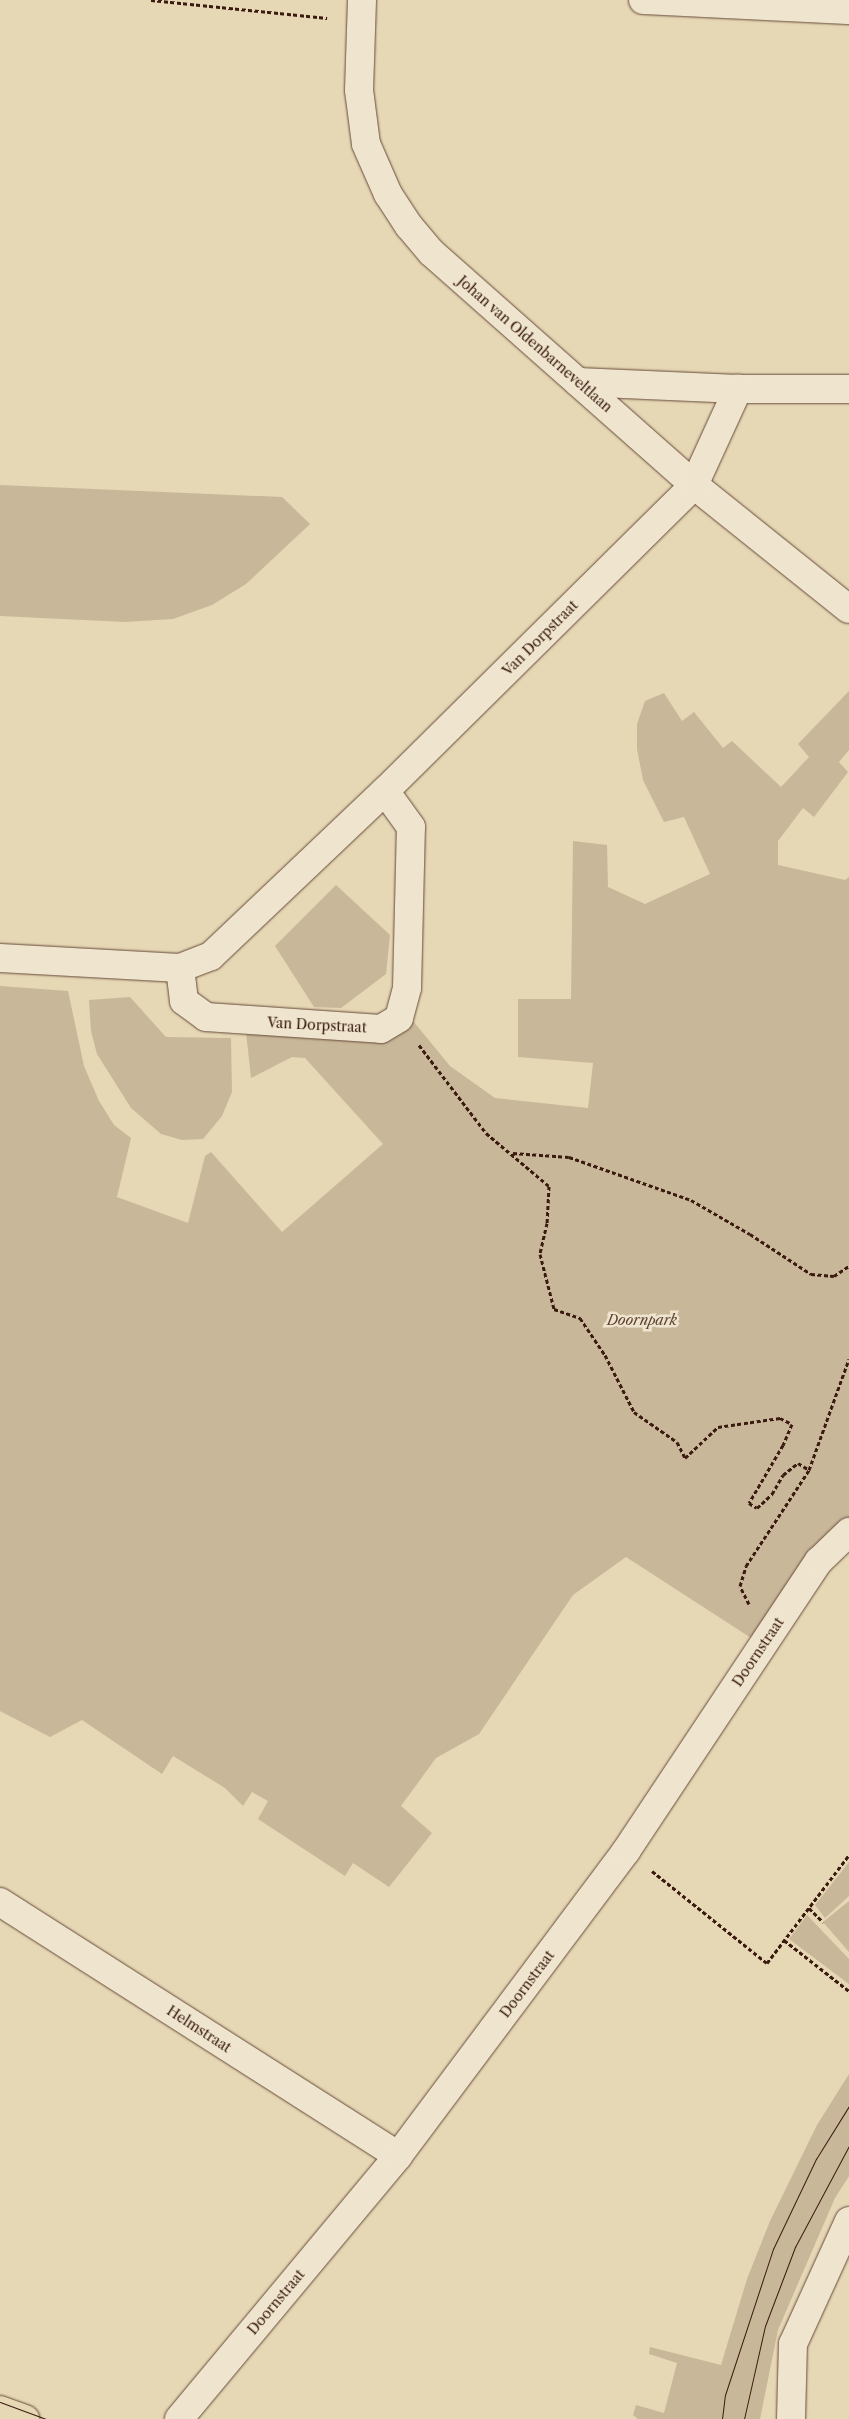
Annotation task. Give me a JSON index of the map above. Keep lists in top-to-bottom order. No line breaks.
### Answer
{"streets":{"street":["Johan van Oldenbarneveltlaan","Van Dorpstraat","Doornstraat","Helmstraat"]},"crossings":[["Johan van Oldenbarneveltlaan","Van Dorpstraat"],["Doornstraat","Helmstraat"]],"parks":["Doornpark"]}
